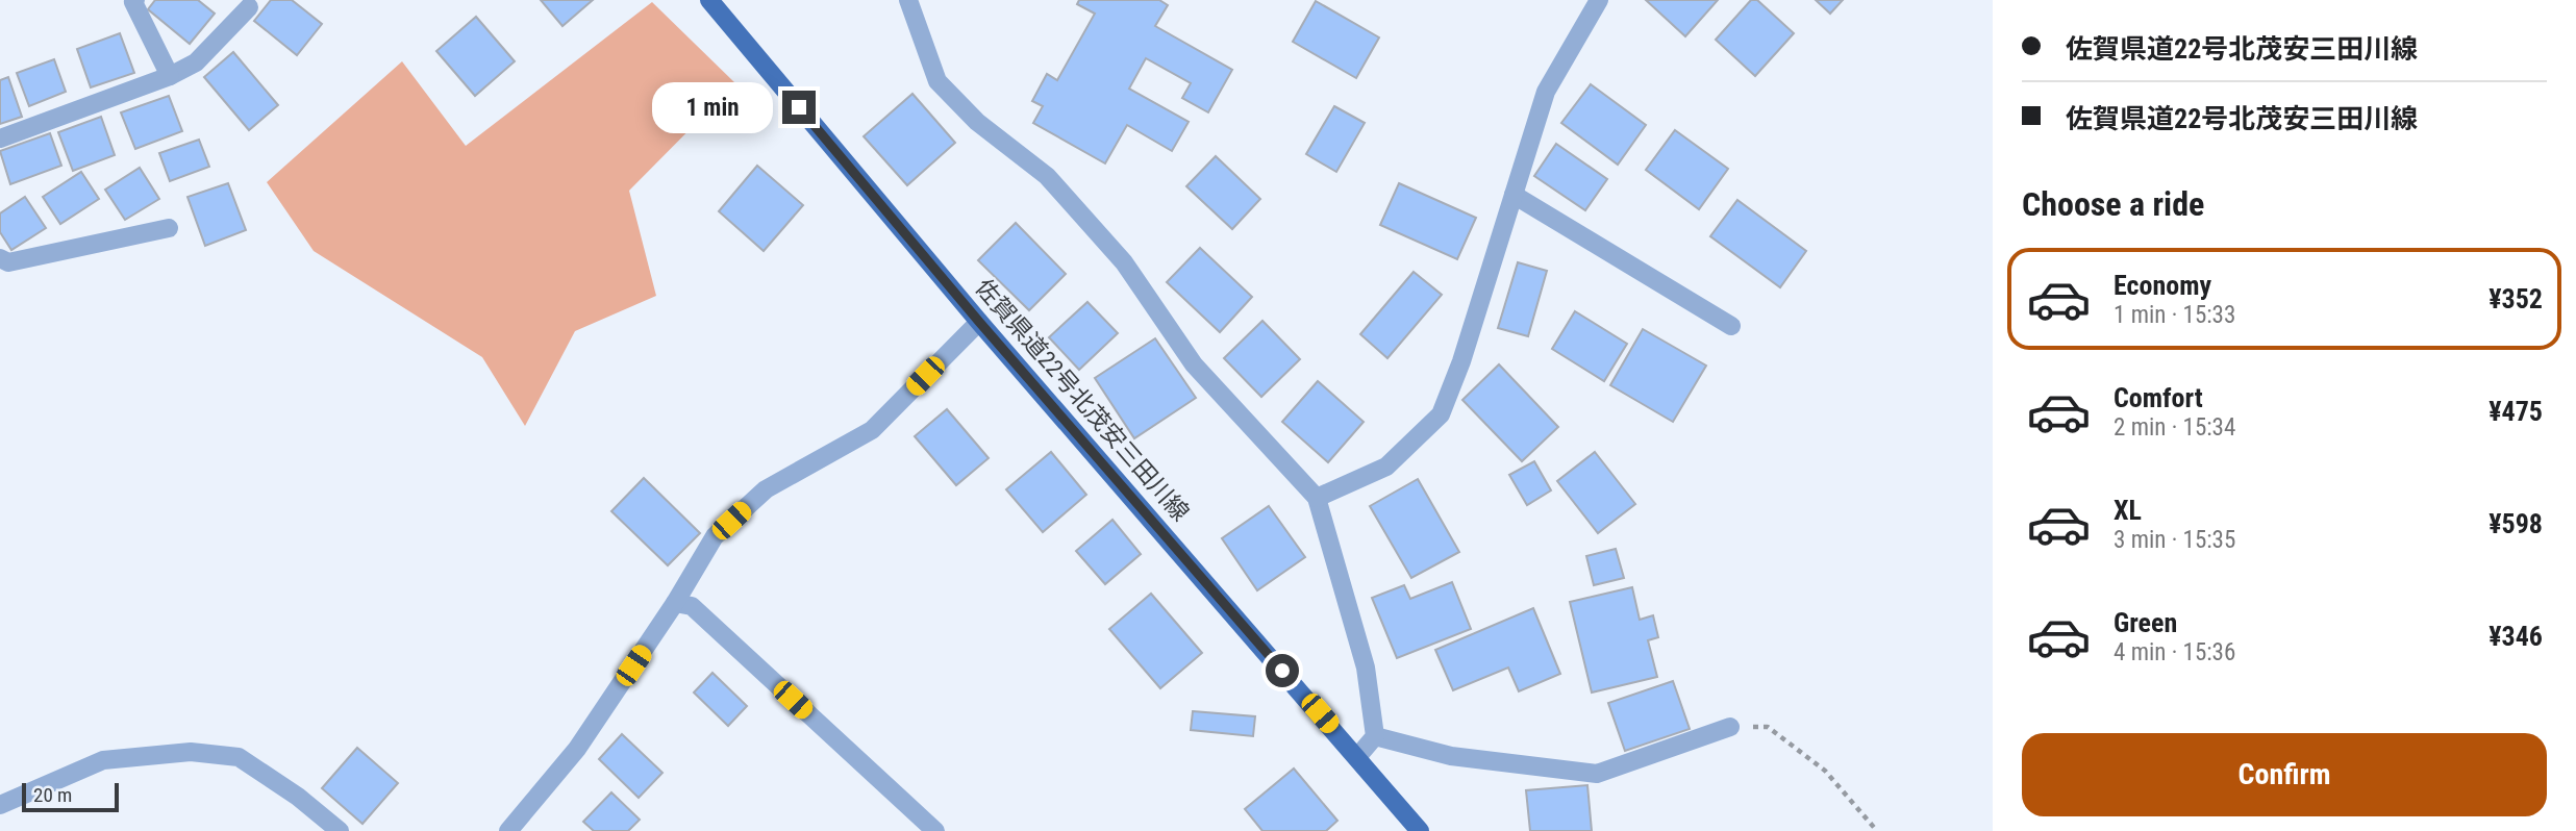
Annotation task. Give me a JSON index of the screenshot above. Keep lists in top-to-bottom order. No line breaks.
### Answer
{"streets":{"main road":["佐賀県道22号北茂安三田川線"]},"scale_bar":"20 m","page":{"banner":["佐賀県道22号北茂安三田川線","佐賀県道22号北茂安三田川線"],"bubble":"1 min","heading":"Choose a ride","list":[{"name":"Economy","note":"1 min · 15:33","value":"¥352"},{"name":"Comfort","note":"2 min · 15:34","value":"¥475"},{"name":"XL","note":"3 min · 15:35","value":"¥598"},{"name":"Green","note":"4 min · 15:36","value":"¥346"}],"buttons":"Confirm","scale":"20 m"}}
